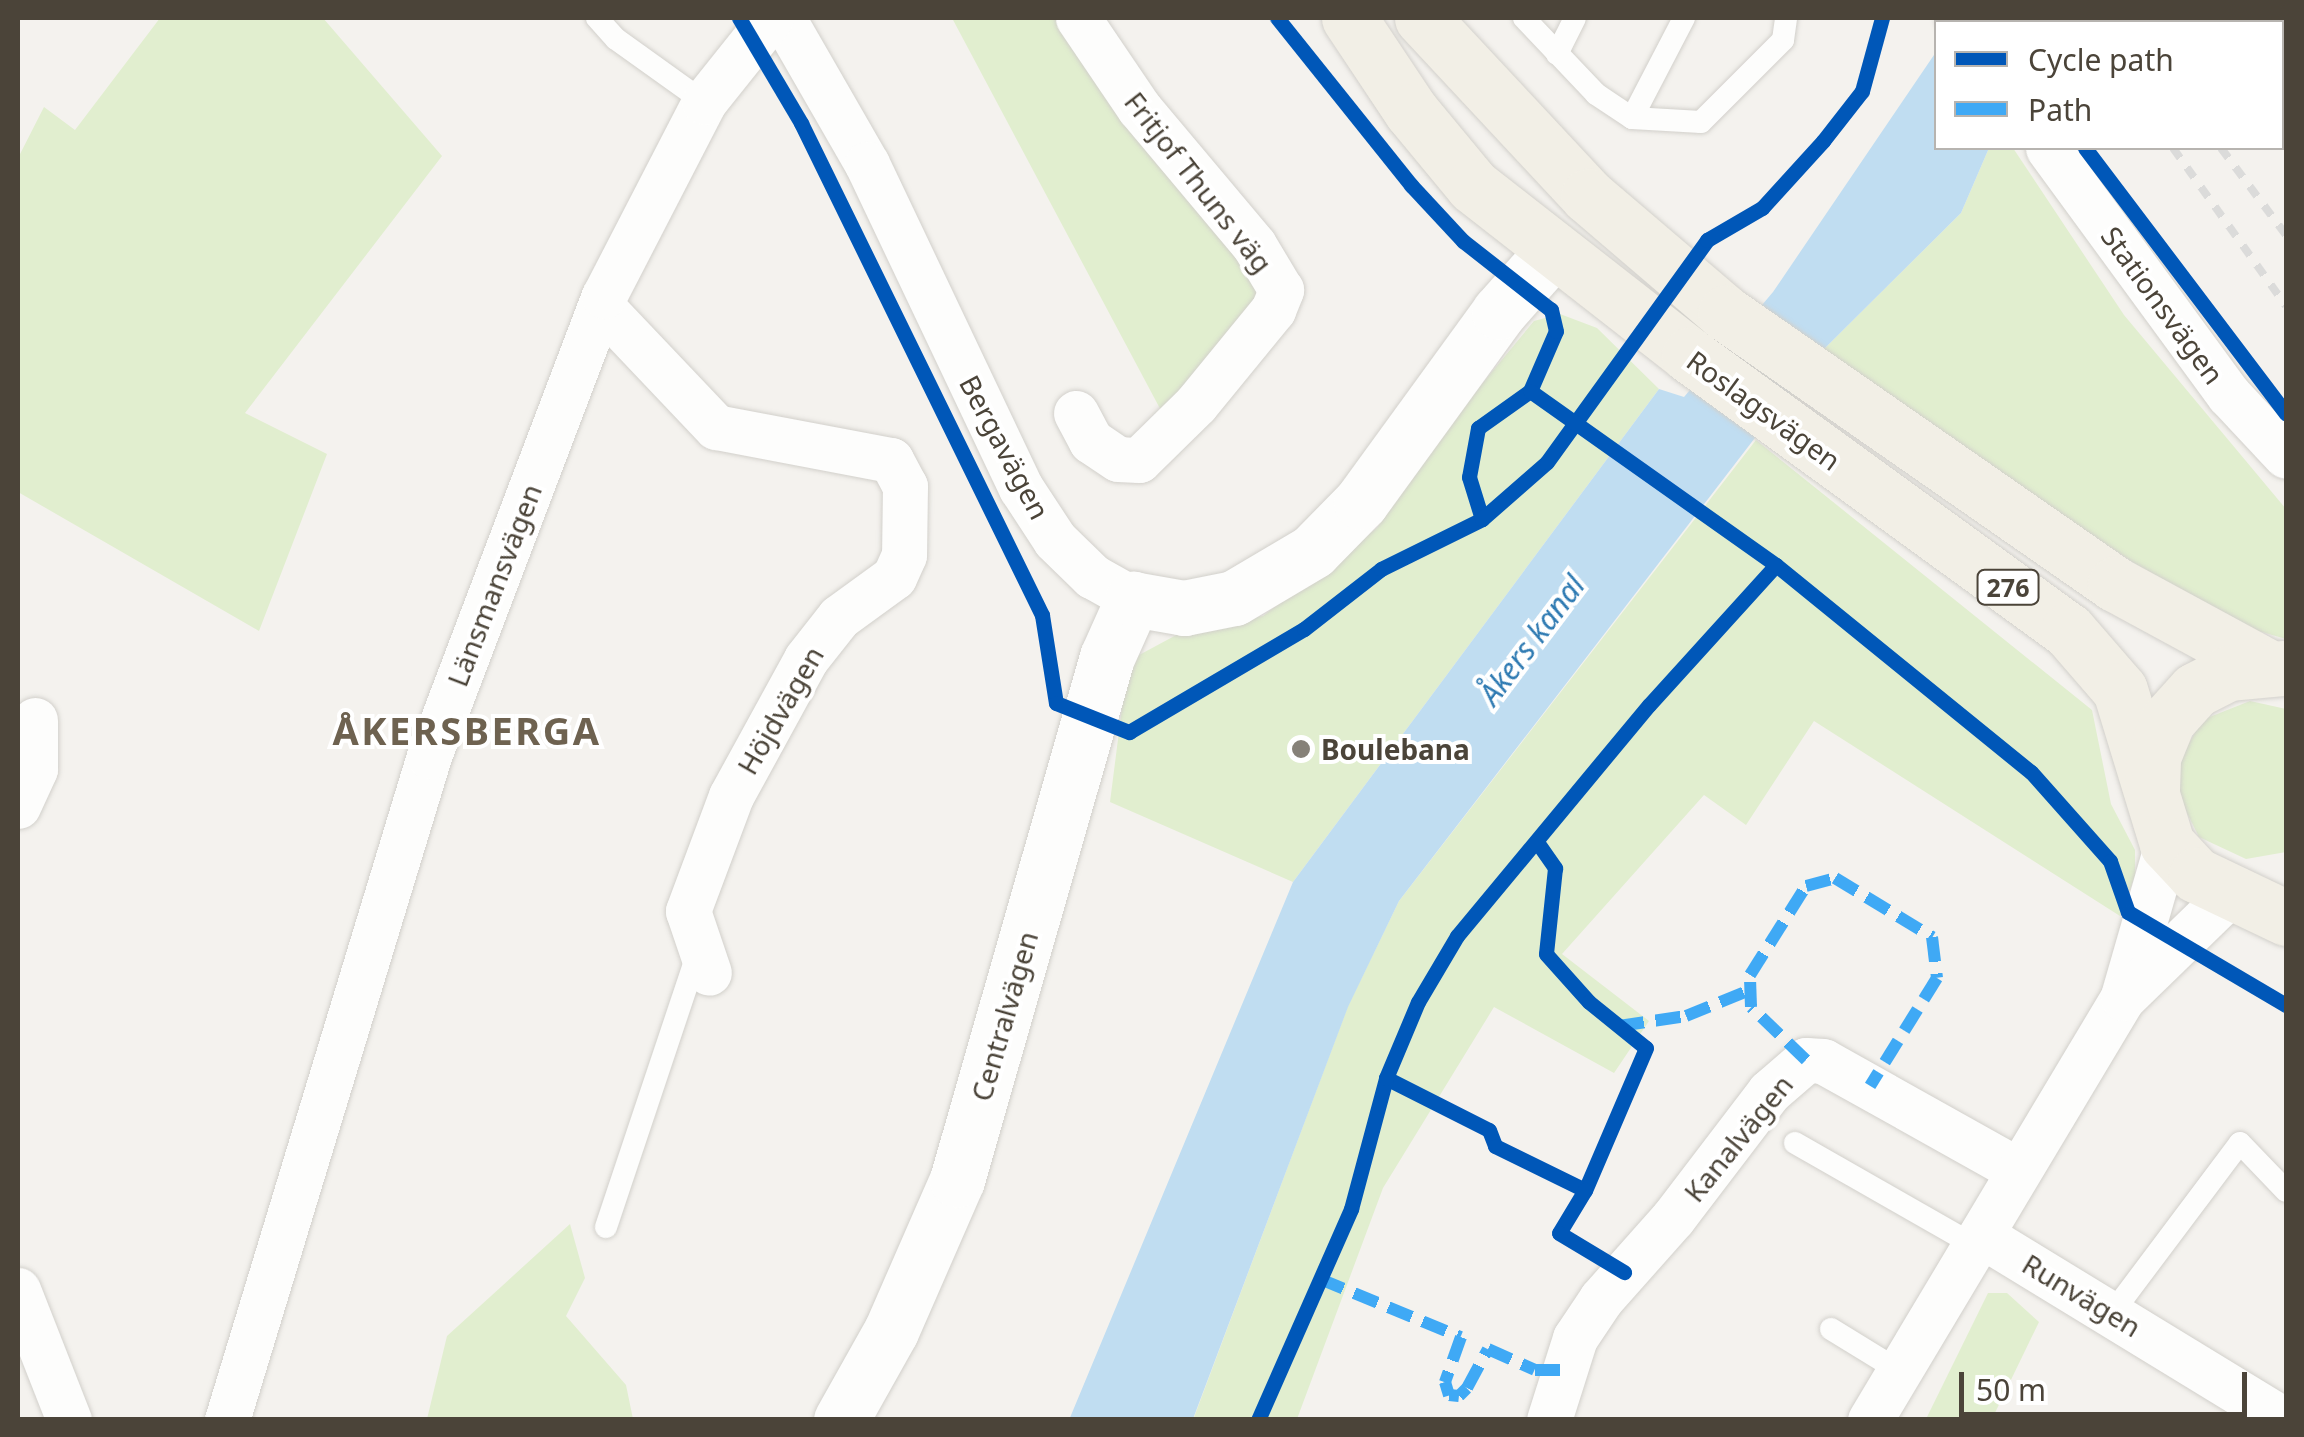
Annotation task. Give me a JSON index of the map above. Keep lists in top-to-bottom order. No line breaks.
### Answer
{"streets":{"main road":["Roslagsvägen","276"],"street":["Fritjof Thuns väg","Stationsvägen","Bergavägen","Länsmansvägen","Höjdvägen","Centralvägen","Kanalvägen","Runvägen"]},"crossings":[["Roslagsvägen","Bergavägen"],["Bergavägen","Centralvägen"],["Länsmansvägen","Höjdvägen"]],"districts":["ÅKERSBERGA"],"water":["Åkers kanal"],"places":["Boulebana"],"legend":["Cycle path","Path"],"scale_bar":"50 m"}
